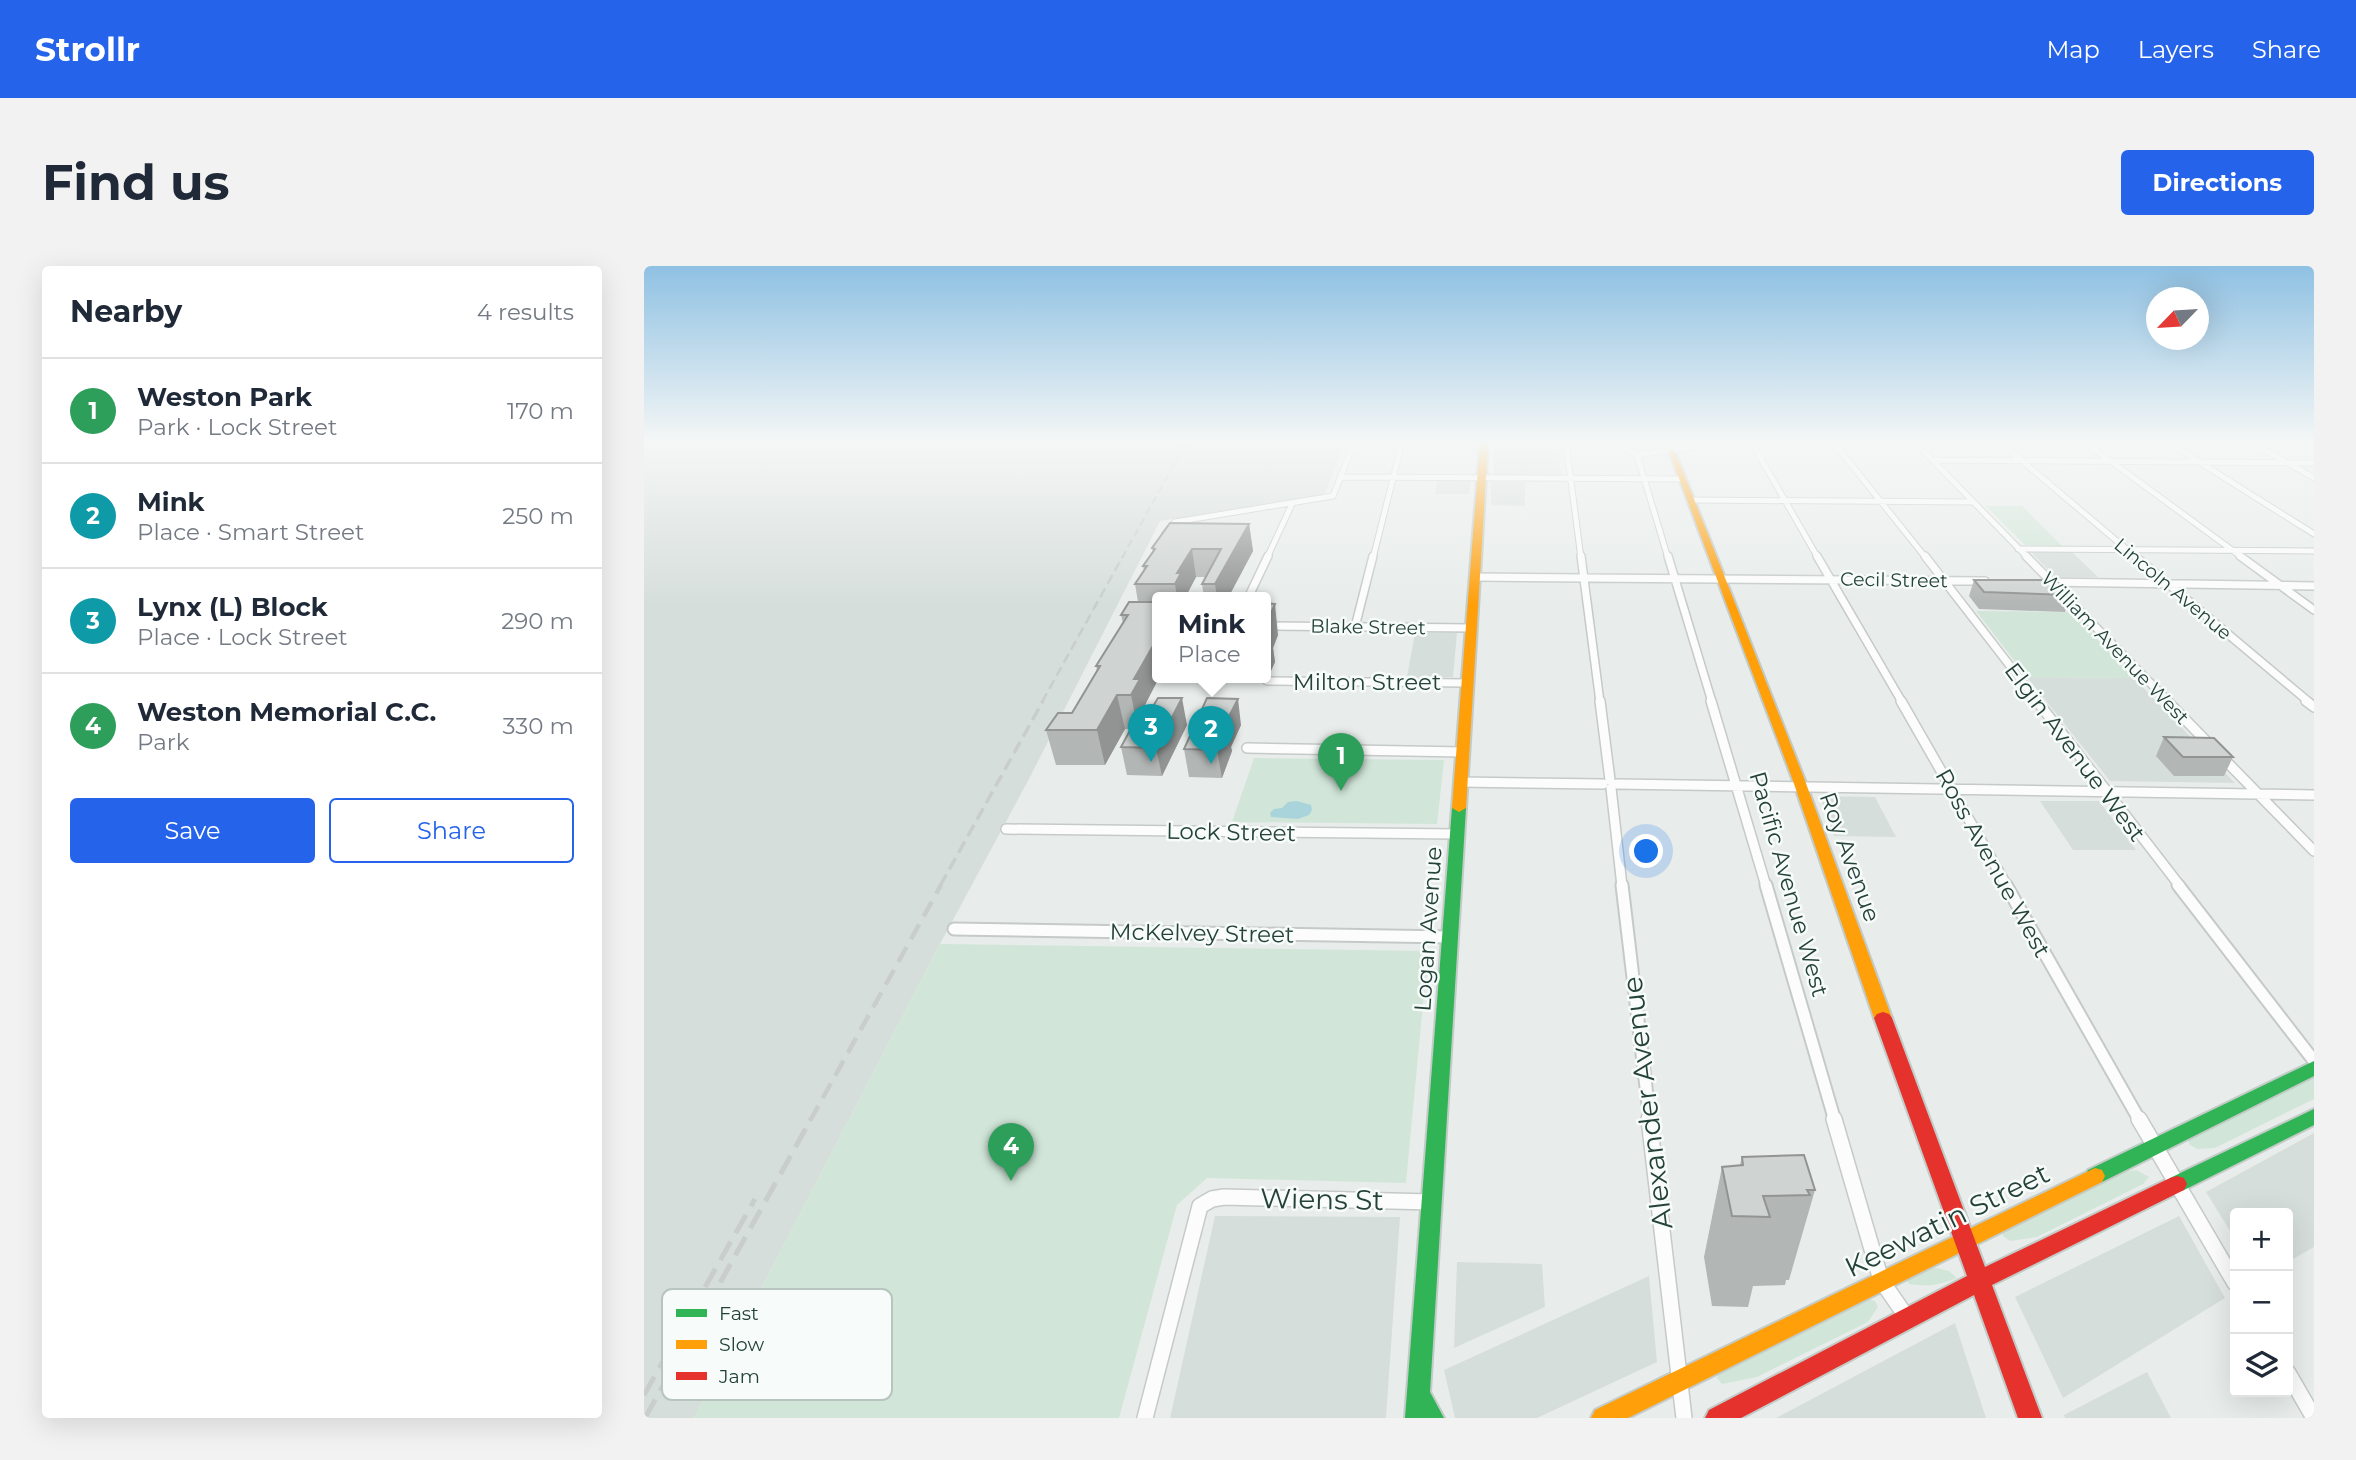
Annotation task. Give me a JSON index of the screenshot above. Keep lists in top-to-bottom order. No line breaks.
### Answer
{"streets":{"main road":["Roy Avenue","Logan Avenue","Keewatin Street"],"street":["Cecil Street","Lincoln Avenue","Blake Street","William Avenue West","Milton Street","Elgin Avenue West","Lock Street","Ross Avenue West","Pacific Avenue West","McKelvey Street","Alexander Avenue","Wiens St"]},"crossings":[["Cecil Street","Elgin Avenue West"],["Cecil Street","Roy Avenue"],["Cecil Street","Ross Avenue West"],["Cecil Street","Pacific Avenue West"],["Cecil Street","Logan Avenue"],["Cecil Street","Alexander Avenue"],["Blake Street","Logan Avenue"],["Milton Street","Logan Avenue"],["Lock Street","Logan Avenue"],["Roy Avenue","Keewatin Street"],["Ross Avenue West","Keewatin Street"],["Pacific Avenue West","Keewatin Street"],["Logan Avenue","McKelvey Street"],["Logan Avenue","Wiens St"],["Alexander Avenue","Keewatin Street"]],"legend":["Fast","Slow","Jam"],"north":"bottom left","page":{"header":"Strollr","nav":["Map","Layers","Share"],"buttons":["Directions",["Save","Share"]],"title":"Find us","heading":["Nearby","4 results"],"list":[{"mark":"1","name":"Weston Park","note":"Park · Lock Street","value":"170 m"},{"mark":"2","name":"Mink","note":"Place · Smart Street","value":"250 m"},{"mark":"3","name":"Lynx (L) Block","note":"Place · Lock Street","value":"290 m"},{"mark":"4","name":"Weston Memorial C.C.","note":"Park","value":"330 m"}],"popup":["Mink","Place"],"pins":["3","2","1","4"],"map_buttons":["+","−"]}}
